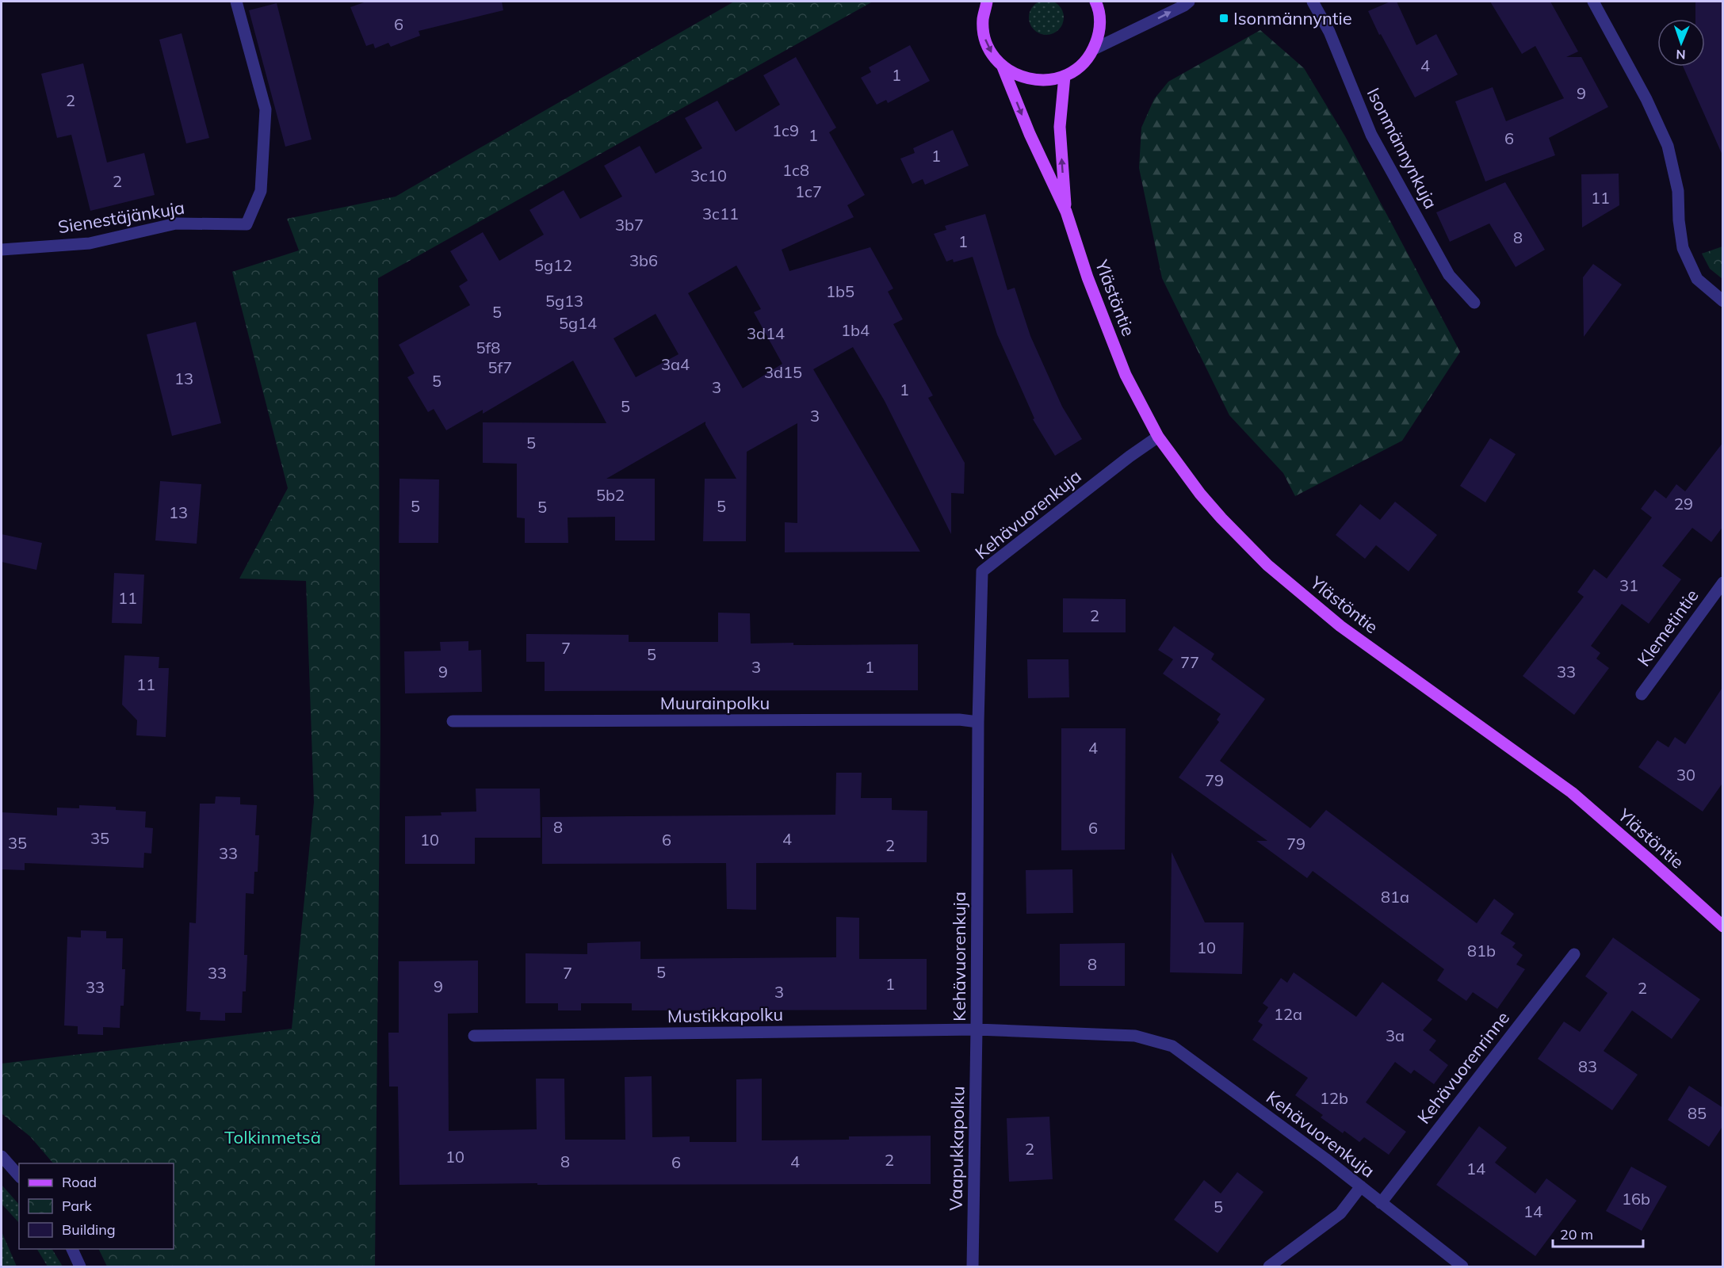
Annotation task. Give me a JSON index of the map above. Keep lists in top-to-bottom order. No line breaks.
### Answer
{"streets":{"main road":["Ylästöntie"],"street":["Isonmännynkuja","Sienestäjänkuja","Kehävuorenkuja","Klemetintie","Muurainpolku","Mustikkapolku","Kehävuorenrinne","Vaapukkapolku"]},"crossings":[["Ylästöntie","Kehävuorenkuja"],["Kehävuorenkuja","Muurainpolku"],["Kehävuorenkuja","Mustikkapolku"],["Kehävuorenkuja","Kehävuorenrinne"],["Kehävuorenkuja","Vaapukkapolku"],["Mustikkapolku","Vaapukkapolku"]],"parks":["Tolkinmetsä"],"places":{"transit":["Isonmännyntie"]},"house_numbers":["6","4","1","9","2","1c9","1","6","1","1c8","3c10","2","1c7","11","3c11","3b7","8","1","3b6","5g12","1b5","5g13","5","5g14","1b4","3d14","5f8","3a4","5f7","3d15","13","5","3","1","5","3","5","5b2","29","5","5","5","13","31","11","2","7","5","77","3","1","9","33","11","4","30","79","8","6","35","4","10","6","35","79","2","33","81a","10","81b","8","5","33","7","1","9","33","2","3","12a","3a","83","12b","85","2","10","2","8","4","6","14","16b","5","14"],"legend":["Road","Park","Building"],"scale_bar":"20 m","north":"bottom"}
